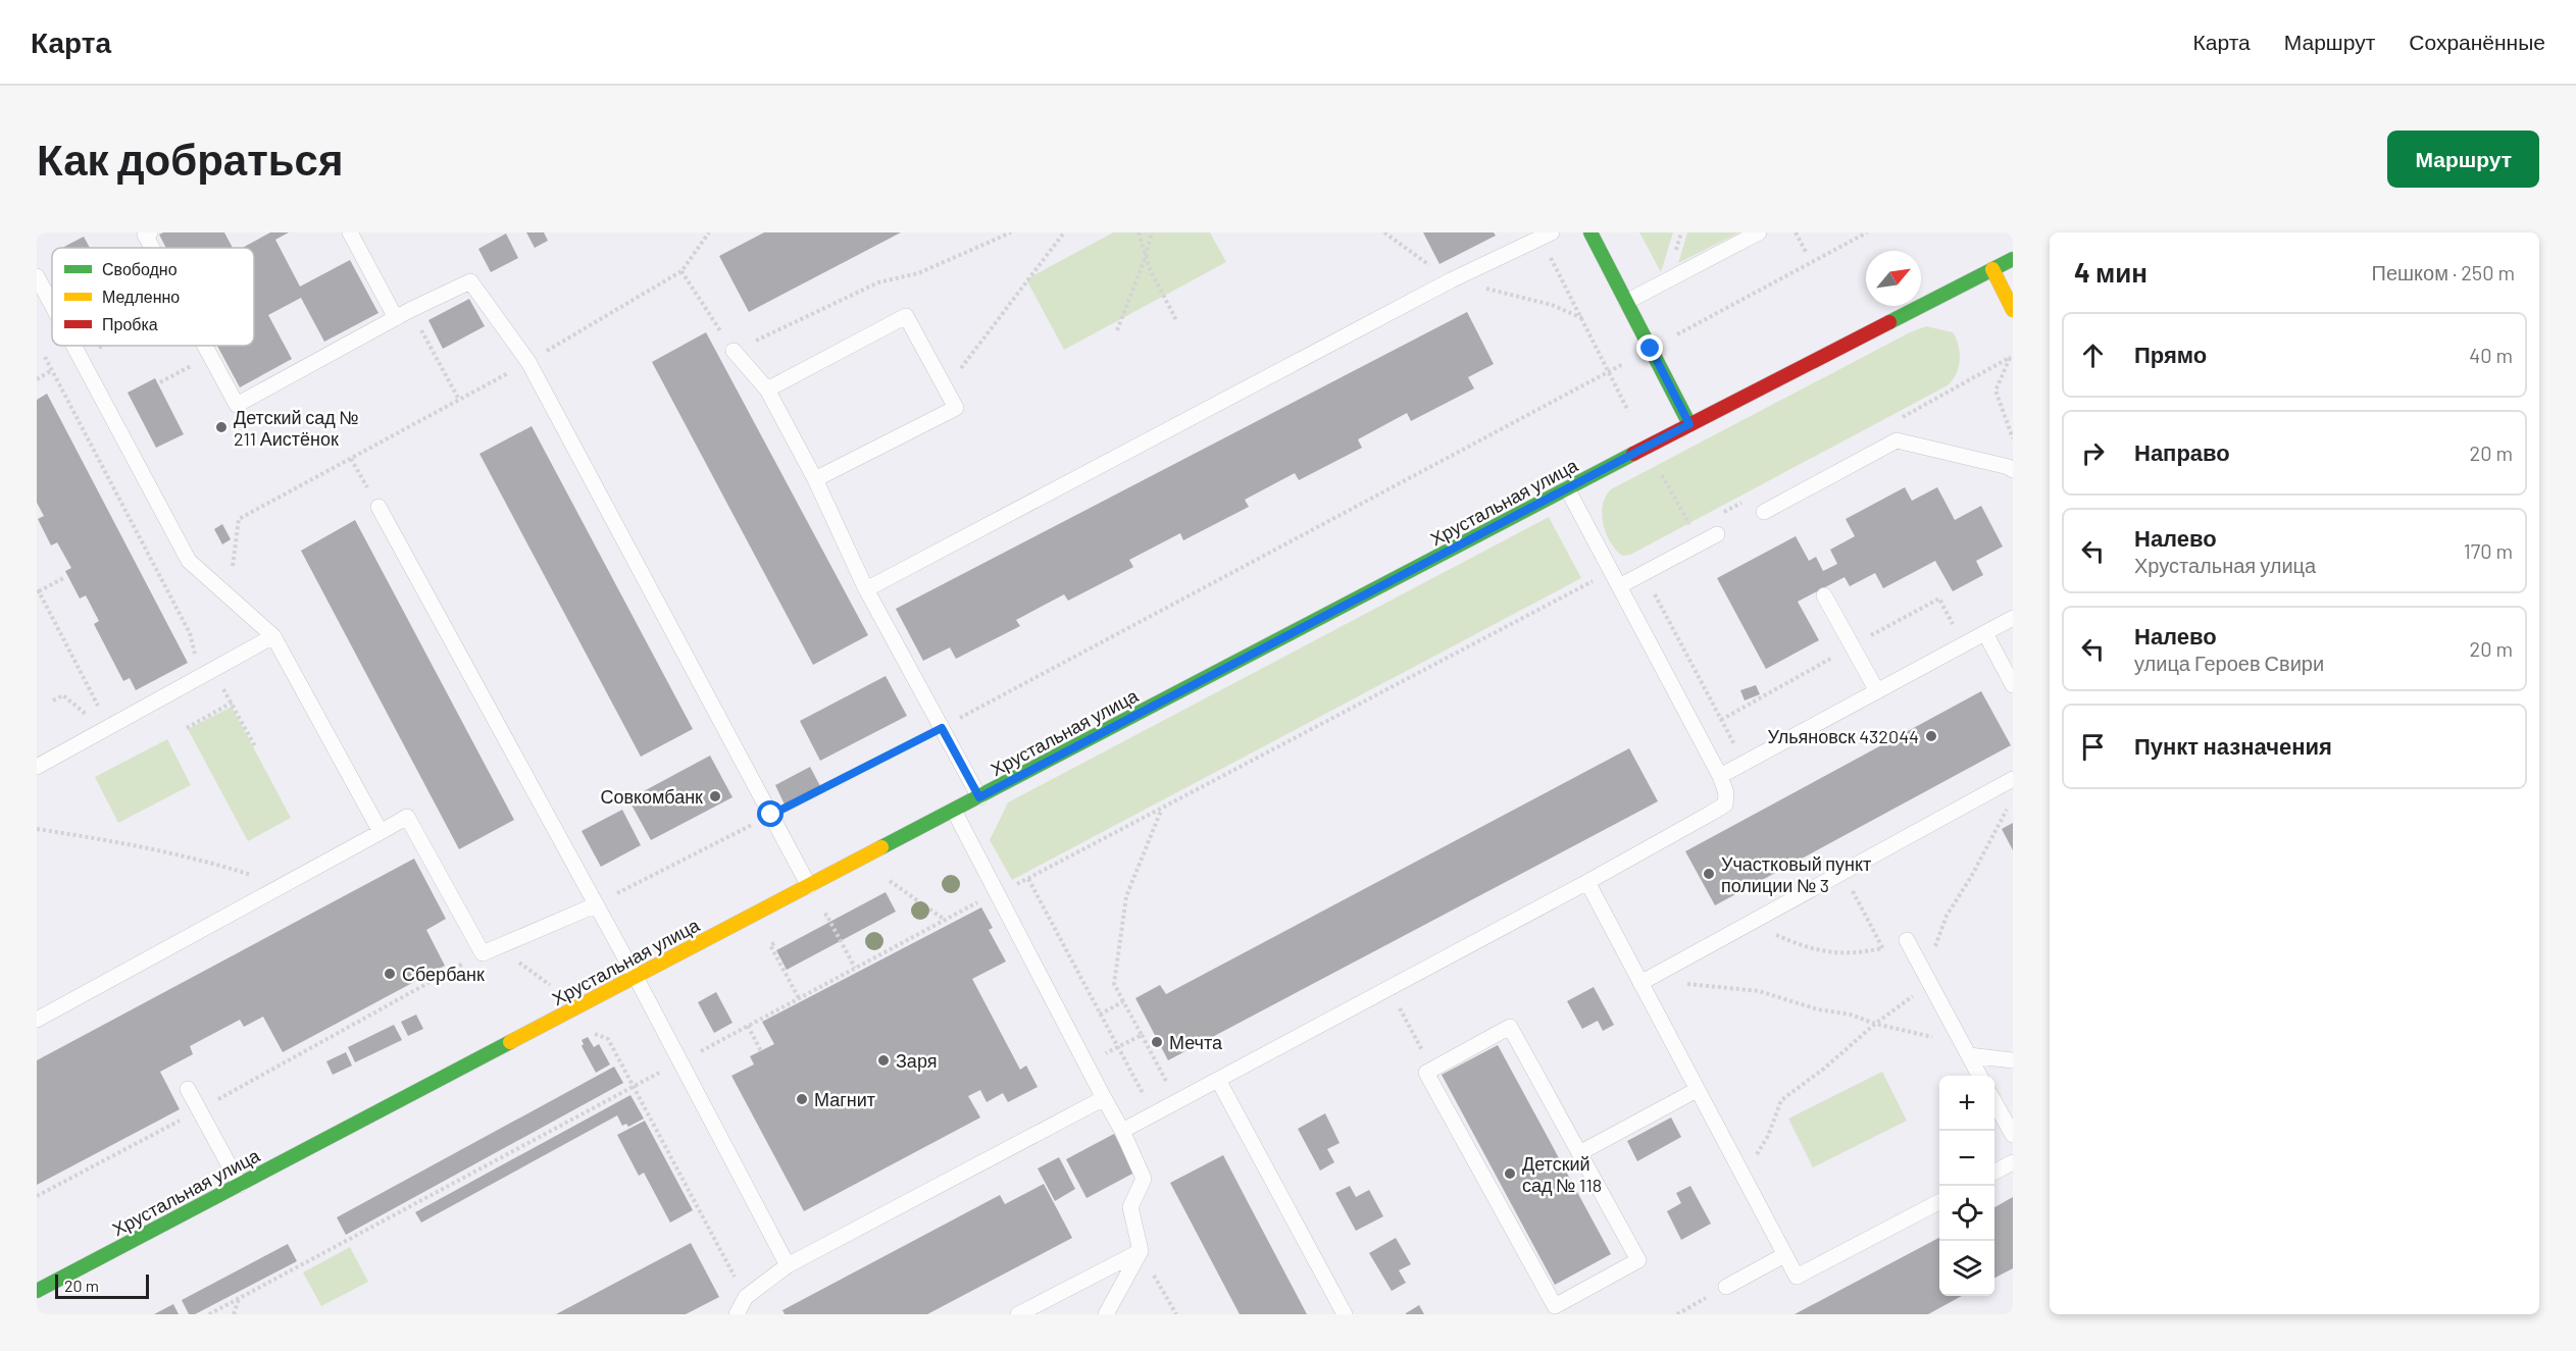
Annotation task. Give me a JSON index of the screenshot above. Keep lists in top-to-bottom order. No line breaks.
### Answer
{"streets":{"main road":["Хрустальная улица"]},"places":["Детский сад № 211 Аистёнок","Ульяновск 432044","Совкомбанк","Участковый пункт полиции № 3","Сбербанк","Мечта","Заря","Магнит","Детский сад № 118"],"legend":["Свободно","Медленно","Пробка"],"scale_bar":"20 m","north":"top right","page":{"header":"Карта","nav":["Карта","Маршрут","Сохранённые"],"buttons":"Маршрут","title":"Как добраться","heading":["4 мин","Пешком · 250 m"],"list":[["Прямо","40 m"],["Направо","20 m"],["Налево","Хрустальная улица","170 m"],["Налево","улица Героев Свири","20 m"],"Пункт назначения"],"map_buttons":["+","−"],"scale":"20 m"}}
